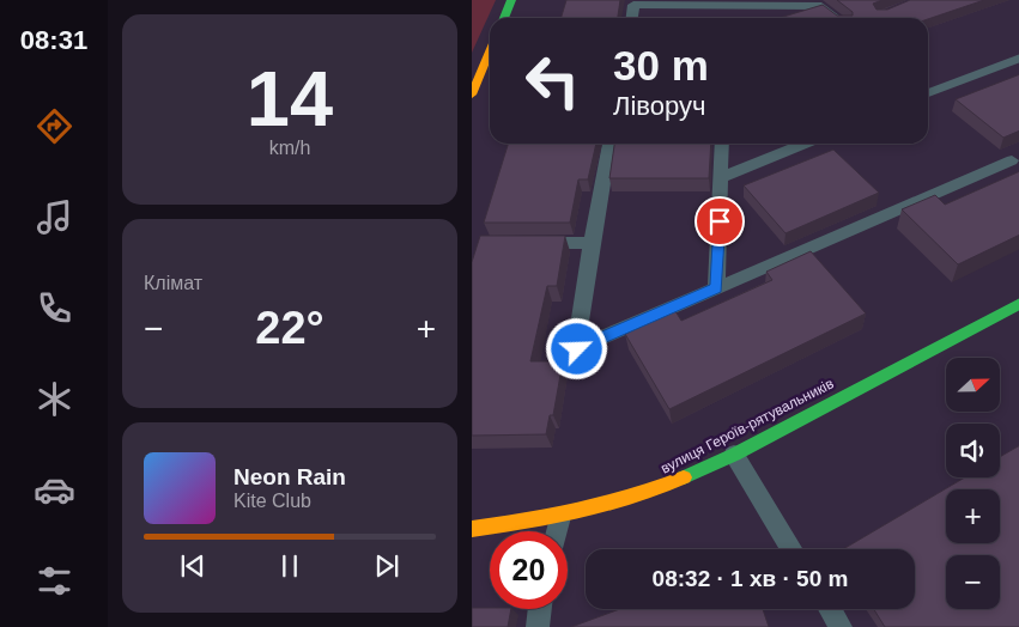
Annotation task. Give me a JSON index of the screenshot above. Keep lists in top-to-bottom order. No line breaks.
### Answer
{"streets":{"street":["вулиця Героїв-рятувальників"]},"north":"right","page":{"tabs":"08:31","tile":[["14","km/h"],"Клімат"],"turn":["30 m","Ліворуч"],"heat":["−","22°","+"],"map_buttons":["+","−"],"song":["Neon Rain","Kite Club"],"limit":"20","trip":"08:32 · 1 хв · 50 m"}}
